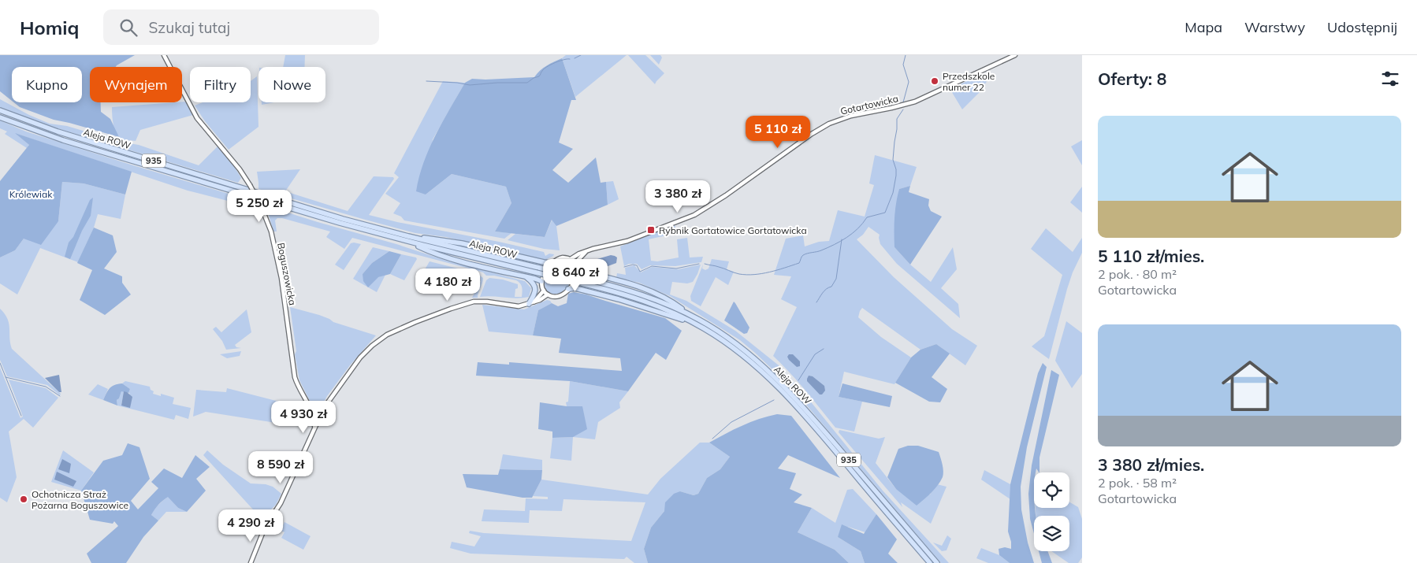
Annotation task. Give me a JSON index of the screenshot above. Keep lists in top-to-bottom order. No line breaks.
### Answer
{"streets":{"main road":["Aleja ROW","935"],"street":["Gotartowicka","Boguszowicka"]},"parks":["Królewiak"],"places":{"other":["Przedszkole numer 22","Ochotnicza Straż Pożarna Boguszowice"],"transit":["Rybnik Gortatowice Gortatowicka"]},"page":{"header":"Homiq","search":"Szukaj tutaj","nav":["Mapa","Warstwy","Udostępnij"],"heading":"Oferty: 8","chip":["Kupno","Wynajem","Filtry","Nowe"],"list":[{"name":"5 110 zł/mies.","note":"2 pok. · 80 m² · Gotartowicka"},{"name":"3 380 zł/mies.","note":"2 pok. · 58 m² · Gotartowicka"}],"price":["5 110 zł","3 380 zł","5 250 zł","8 640 zł","4 180 zł","4 930 zł","8 590 zł","4 290 zł"]}}
